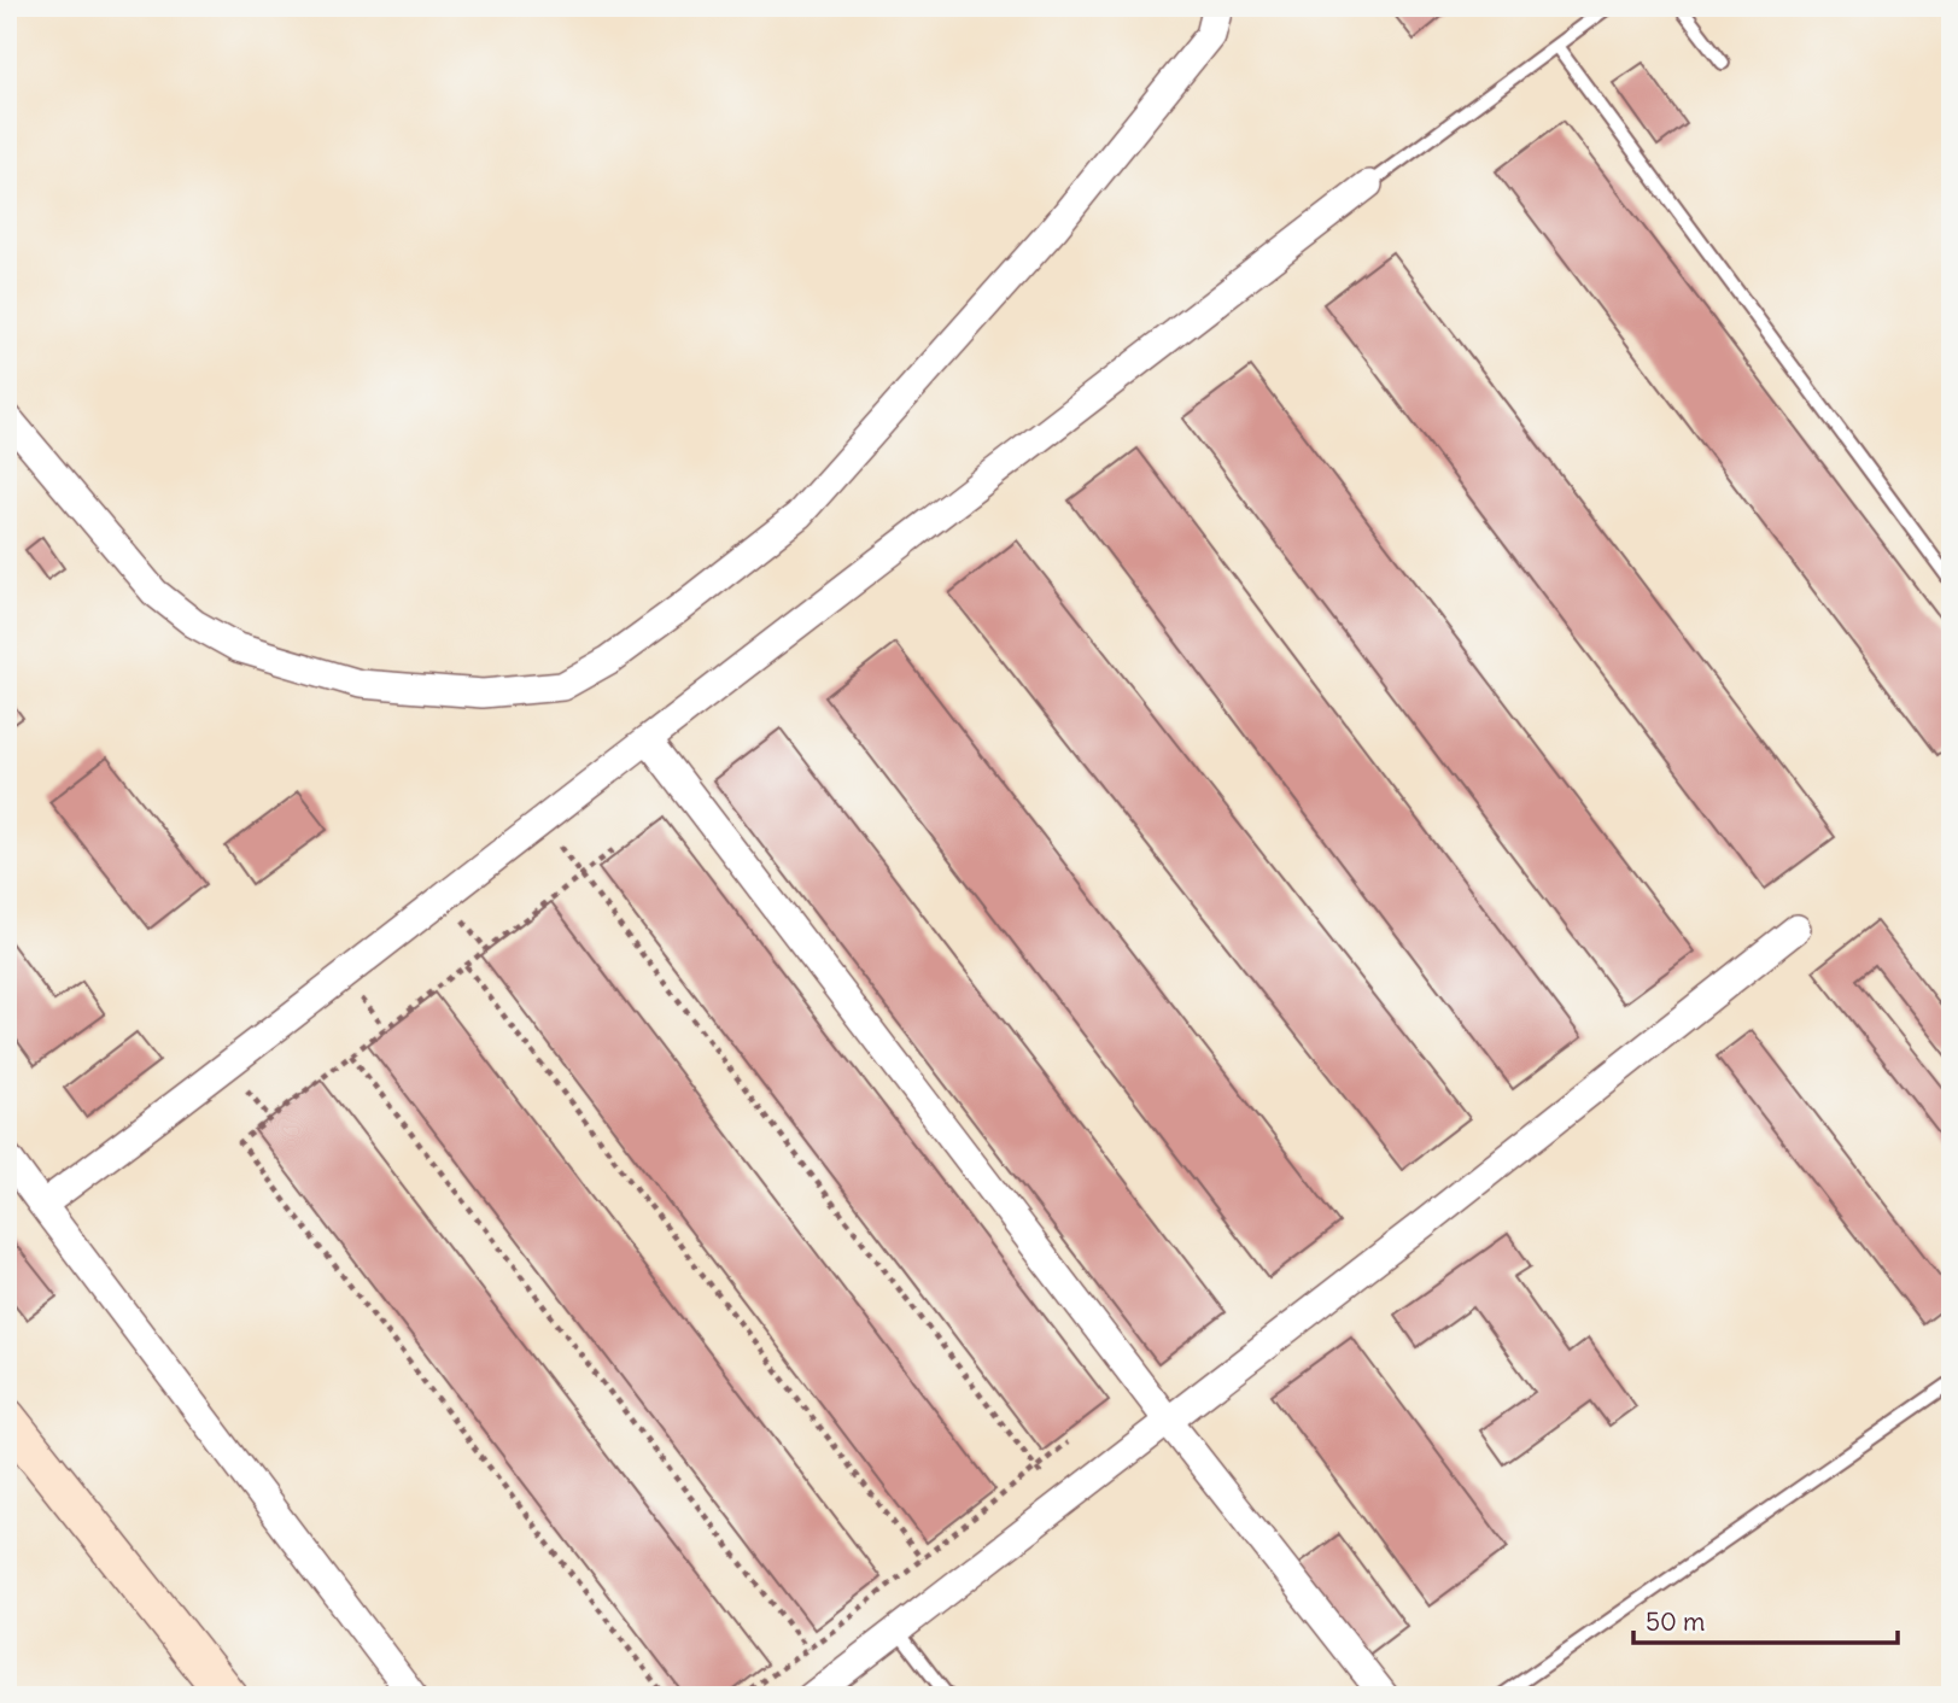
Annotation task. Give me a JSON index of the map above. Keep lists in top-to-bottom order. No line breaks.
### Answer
{"scale_bar":"50 m"}
